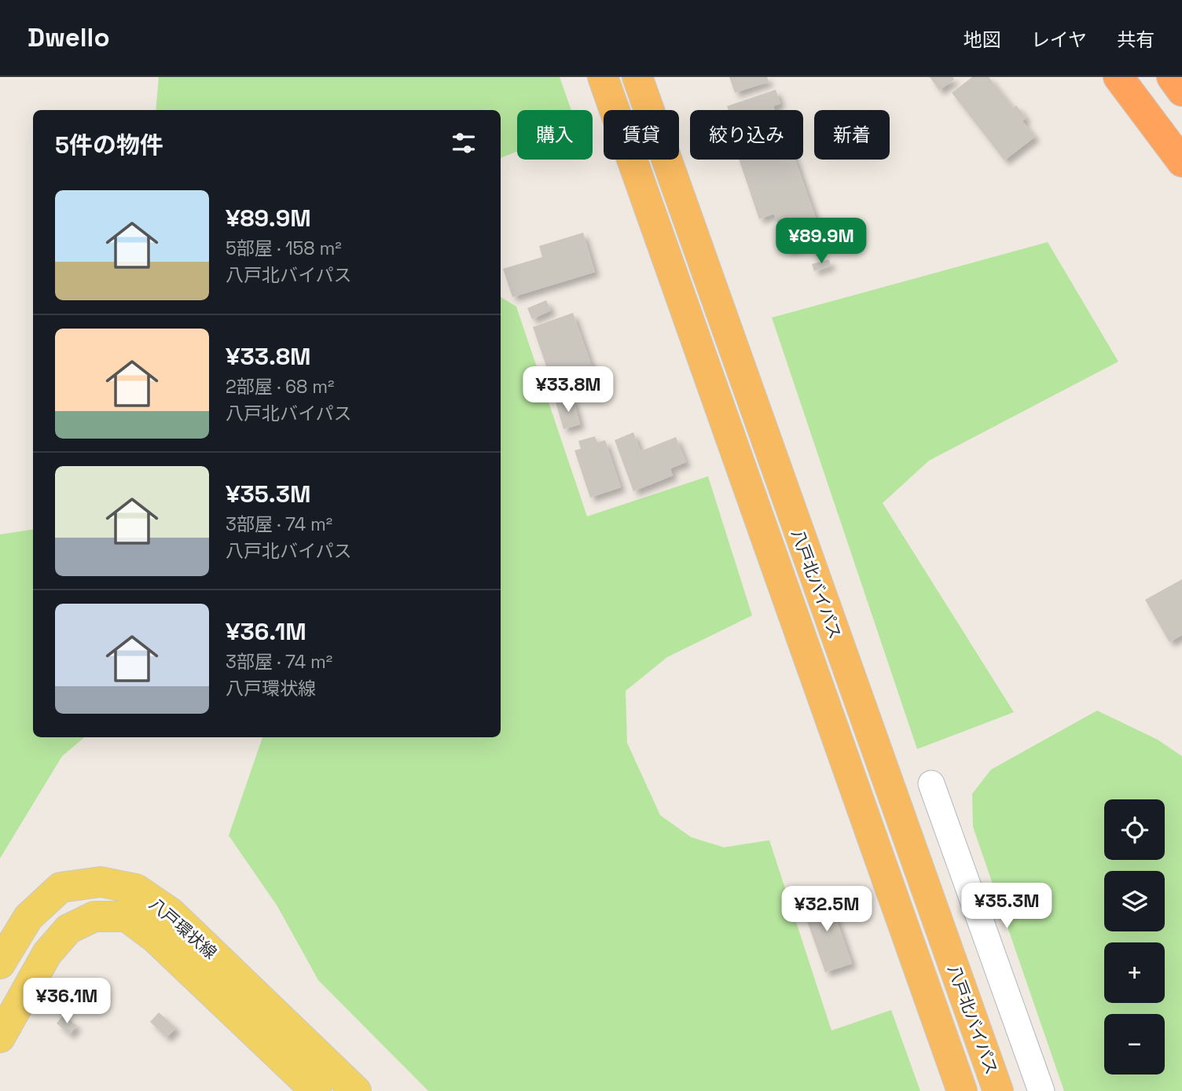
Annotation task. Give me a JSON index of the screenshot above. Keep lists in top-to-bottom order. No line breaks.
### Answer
{"streets":{"highway":["八戸北バイパス"],"main road":["八戸環状線"]},"page":{"header":"Dwello","nav":["地図","レイヤ","共有"],"chip":["購入","賃貸","絞り込み","新着"],"heading":"5件の物件","list":[{"name":"¥89.9M","note":"5部屋 · 158 m² · 八戸北バイパス"},{"name":"¥33.8M","note":"2部屋 · 68 m² · 八戸北バイパス"},{"name":"¥35.3M","note":"3部屋 · 74 m² · 八戸北バイパス"},{"name":"¥36.1M","note":"3部屋 · 74 m² · 八戸環状線"}],"price":["¥89.9M","¥33.8M","¥35.3M","¥32.5M","¥36.1M"],"map_buttons":["+","−"]}}
